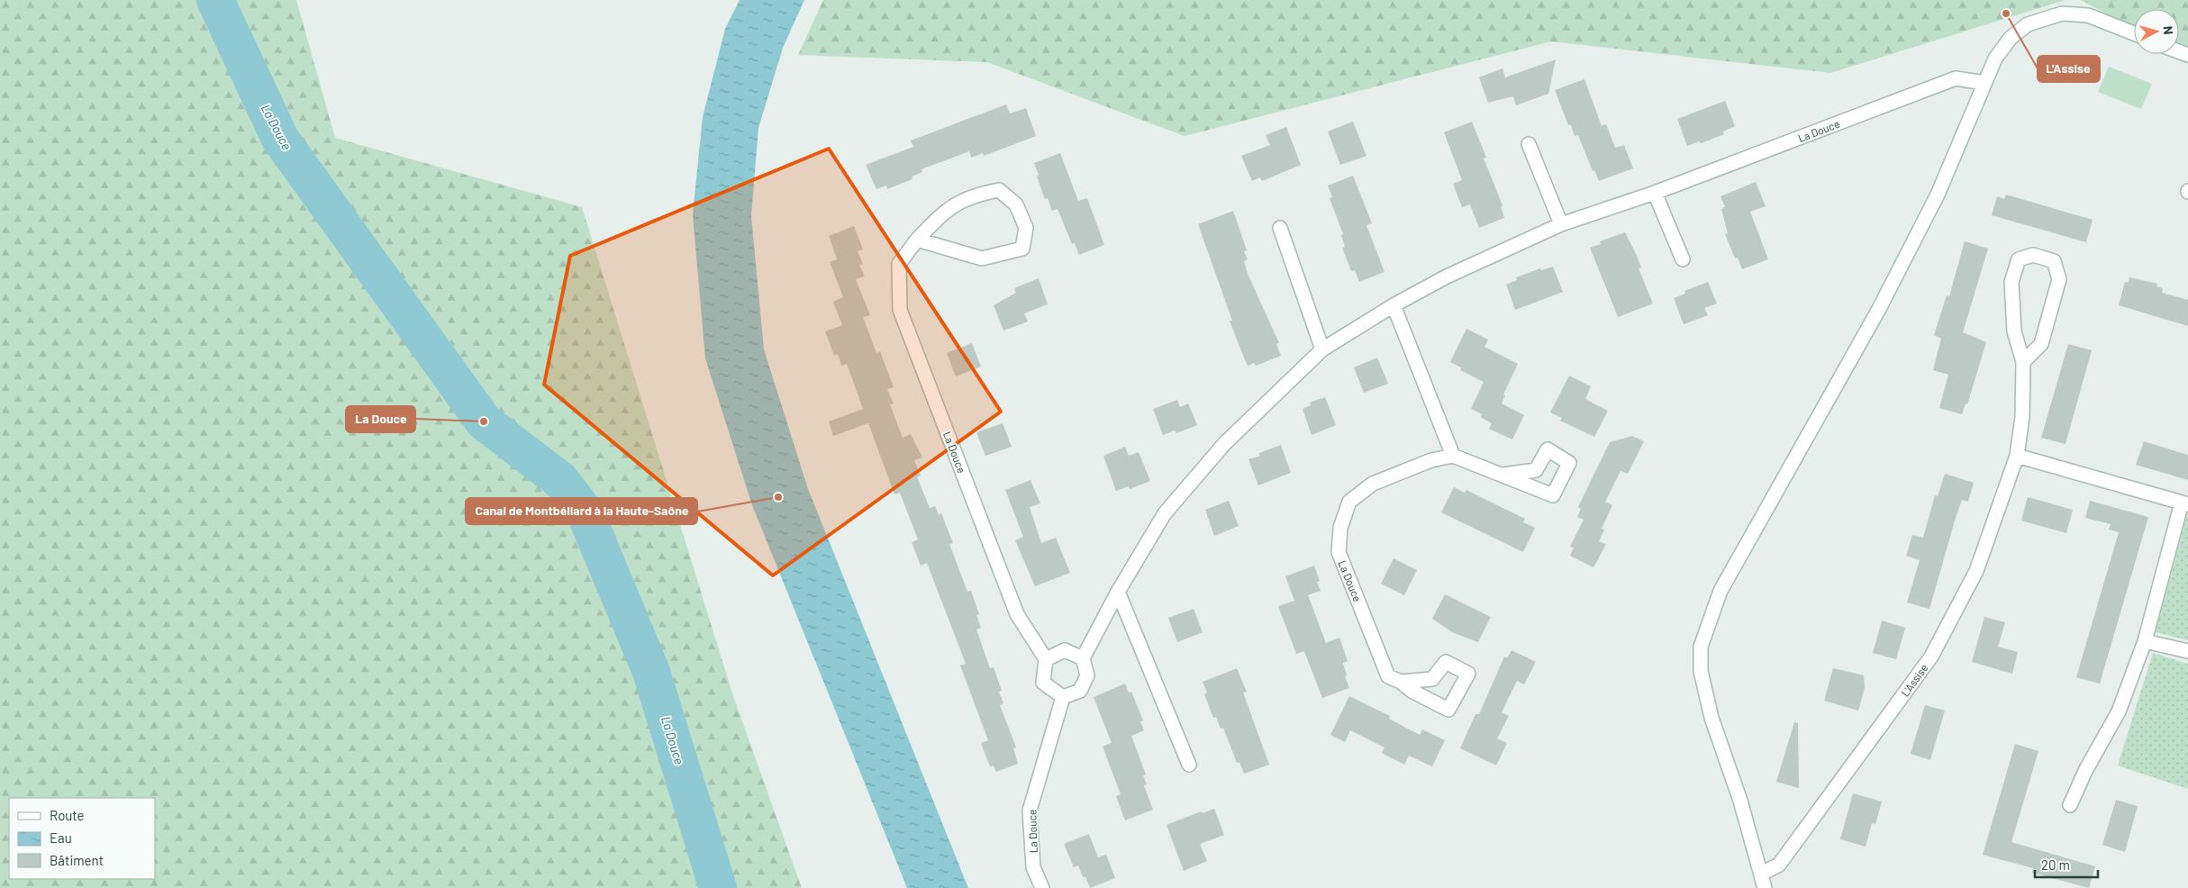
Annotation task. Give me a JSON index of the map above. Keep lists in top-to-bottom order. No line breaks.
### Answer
{"streets":{"street":["La Douce","L'Assise"]},"water":["La Douce"],"places":["L'Assise","La Douce","Canal de Montbéliard à la Haute-Saône"],"legend":["Route","Eau","Bâtiment"],"scale_bar":"20 m","north":"right"}
